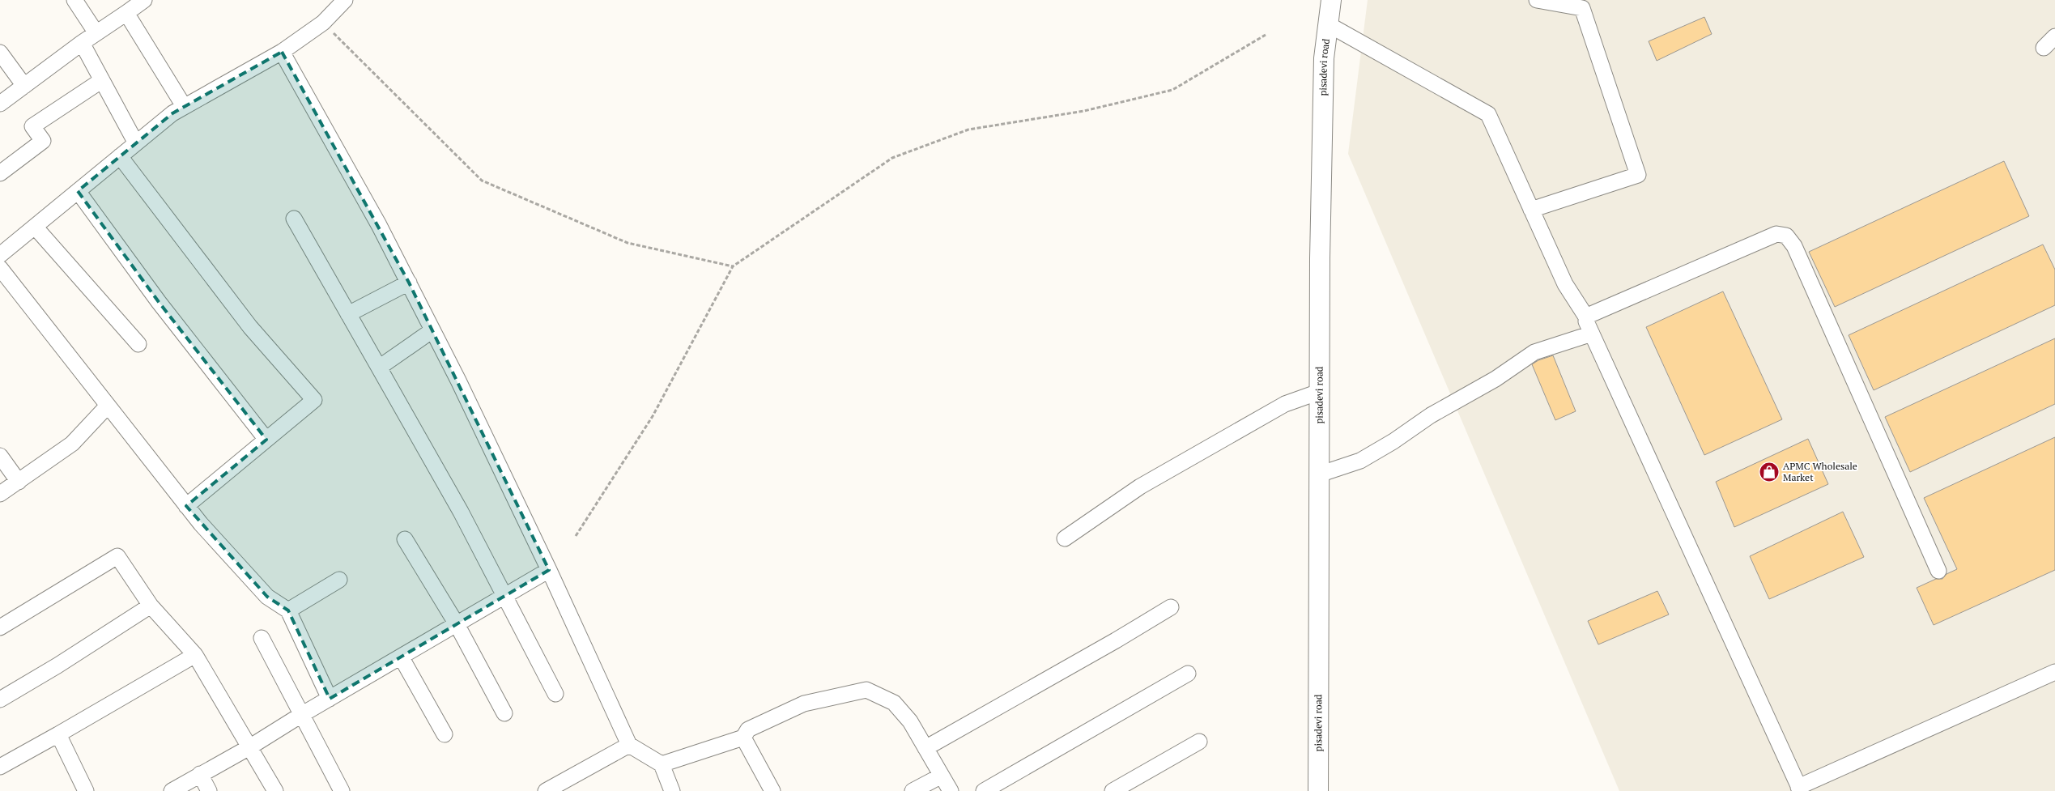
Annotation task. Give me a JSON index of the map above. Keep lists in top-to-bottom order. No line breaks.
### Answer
{"streets":{"street":["pisadevi road"]},"places":{"shop":["APMC Wholesale Market"]}}
